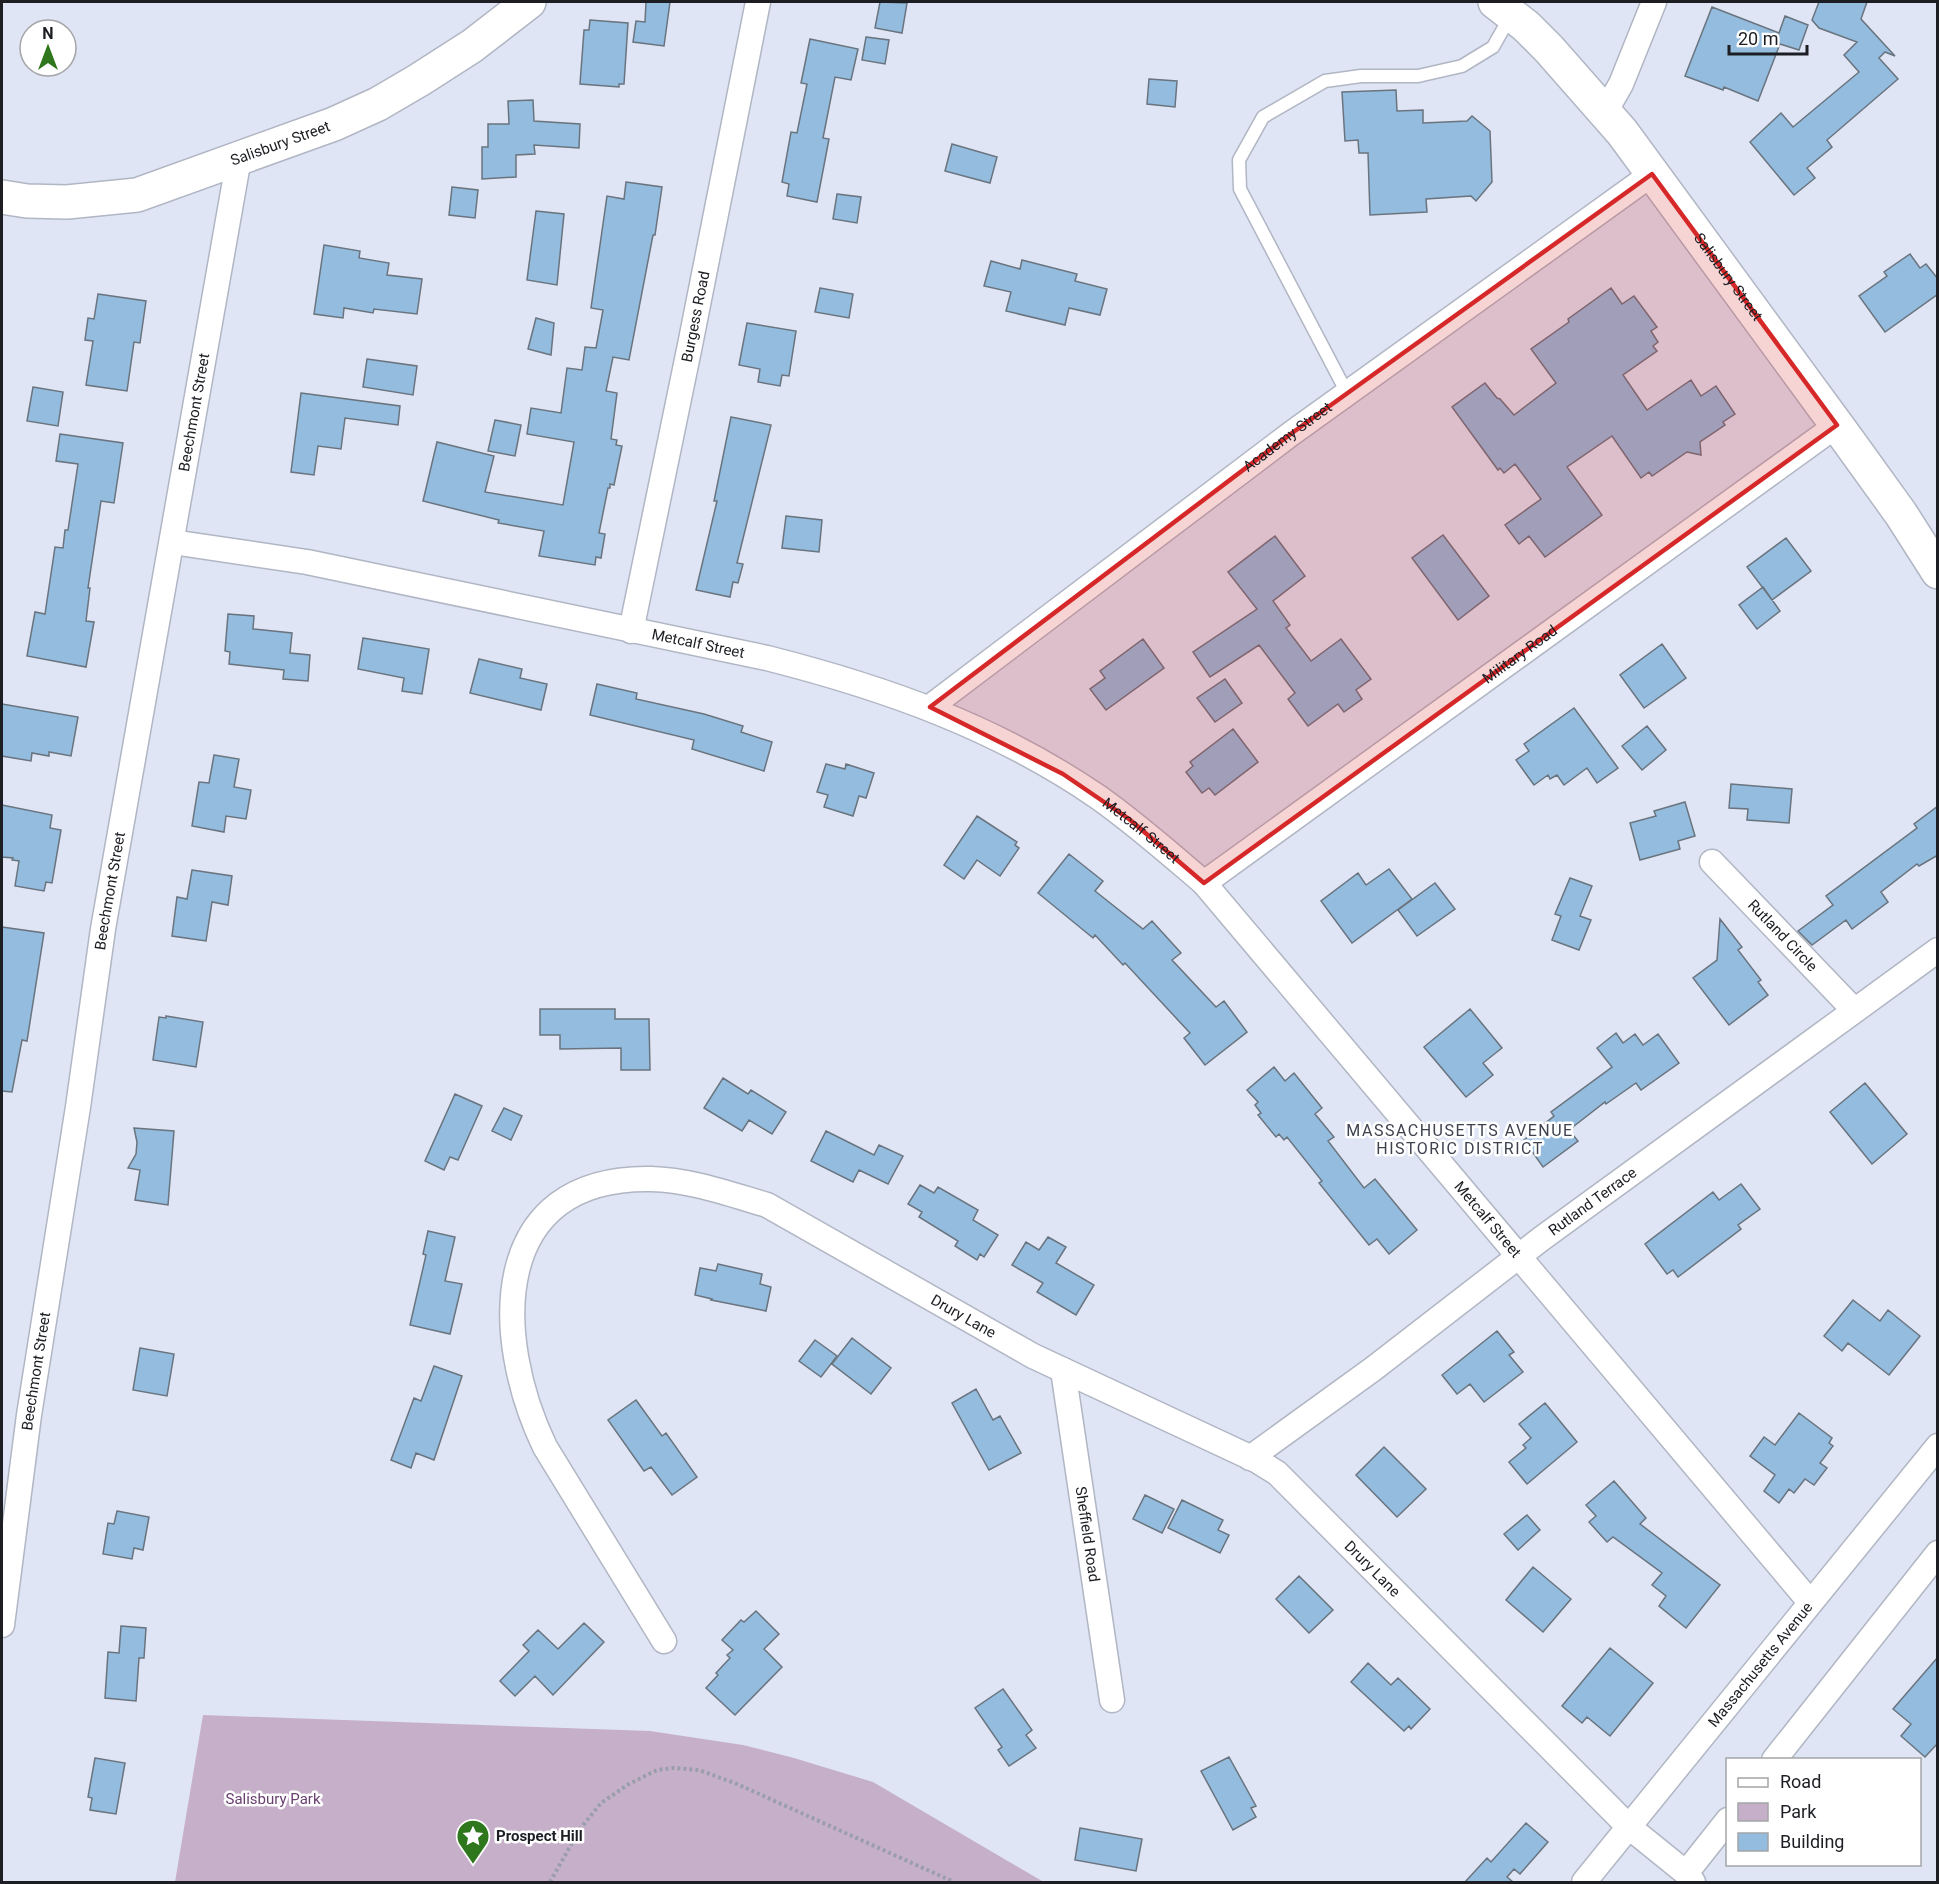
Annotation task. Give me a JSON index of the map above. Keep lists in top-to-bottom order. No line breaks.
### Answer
{"streets":{"main road":["Salisbury Street"],"street":["Burgess Road","Beechmont Street","Academy Street","Metcalf Street","Military Road","Rutland Circle","Rutland Terrace","Drury Lane","Sheffield Road","Massachusetts Avenue"]},"crossings":[["Salisbury Street","Beechmont Street"],["Salisbury Street","Academy Street"],["Salisbury Street","Military Road"],["Burgess Road","Metcalf Street"],["Beechmont Street","Metcalf Street"],["Academy Street","Metcalf Street"],["Metcalf Street","Military Road"],["Metcalf Street","Rutland Terrace"],["Metcalf Street","Massachusetts Avenue"],["Rutland Circle","Rutland Terrace"],["Rutland Terrace","Drury Lane"],["Drury Lane","Sheffield Road"],["Drury Lane","Massachusetts Avenue"]],"districts":["MASSACHUSETTS AVENUE HISTORIC DISTRICT"],"parks":["Salisbury Park"],"places":{"place":["Prospect Hill"]},"legend":["Road","Park","Building"],"scale_bar":"20 m","north":"top"}
